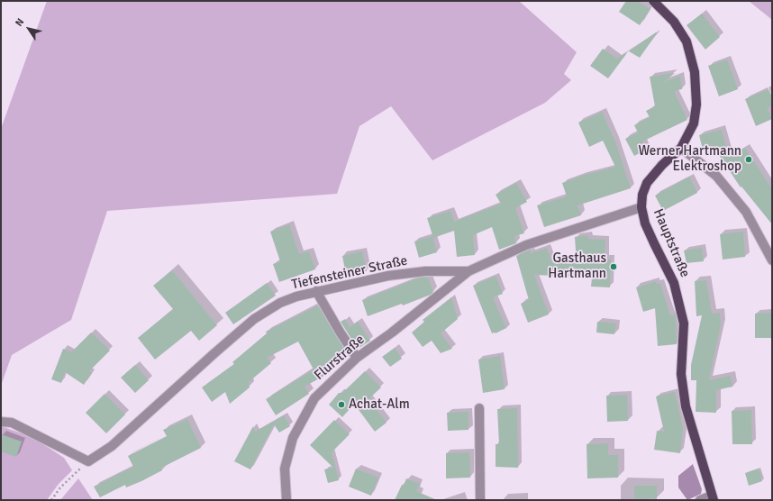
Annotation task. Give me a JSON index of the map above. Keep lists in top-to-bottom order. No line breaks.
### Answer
{"streets":{"main road":["Hauptstraße"],"street":["Tiefensteiner Straße","Flurstraße"]},"crossings":[["Hauptstraße","Tiefensteiner Straße"],["Tiefensteiner Straße","Flurstraße"]],"places":["Werner Hartmann Elektroshop","Gasthaus Hartmann","Achat-Alm"],"north":"top left"}
